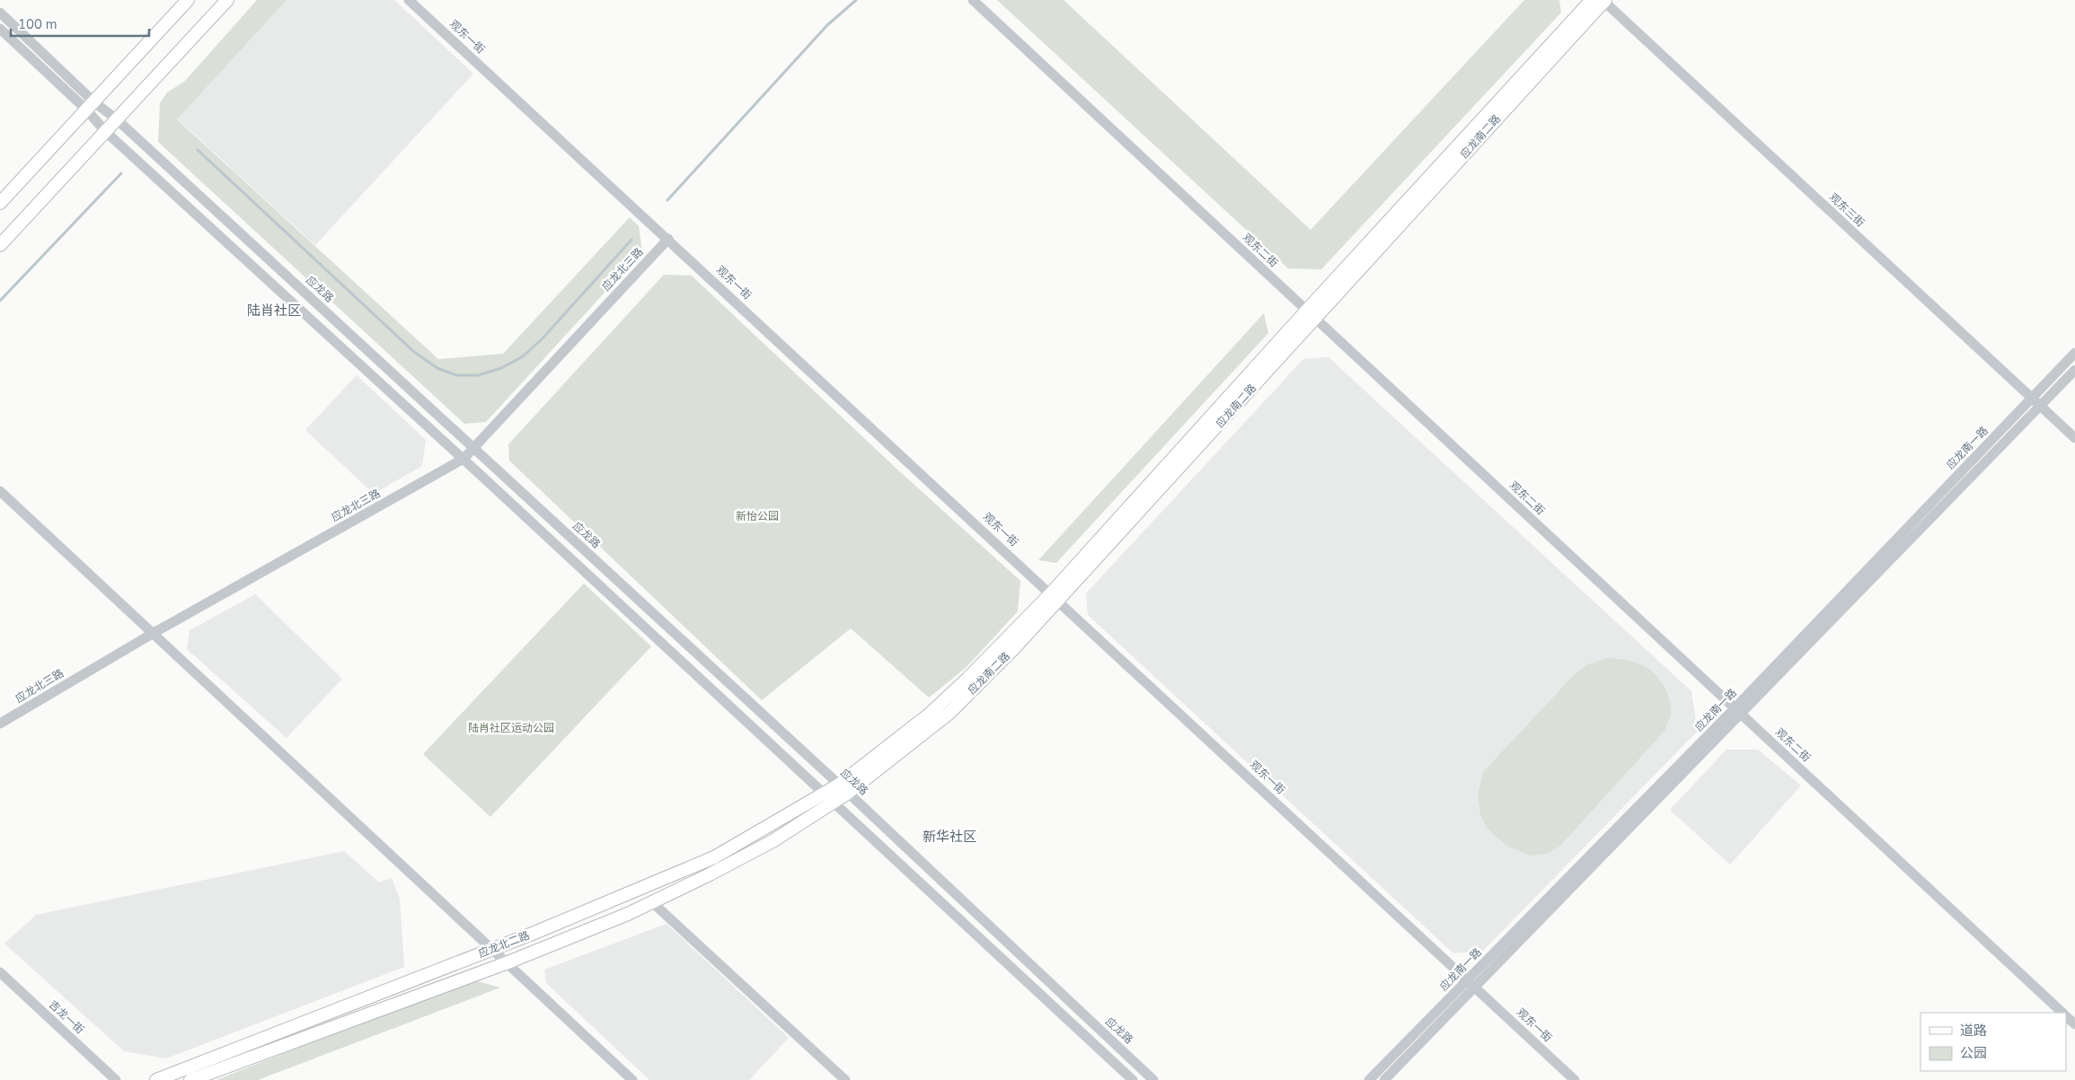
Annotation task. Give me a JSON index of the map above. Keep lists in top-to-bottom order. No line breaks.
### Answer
{"streets":{"main road":["应龙南二路","应龙北二路"],"street":["观东一街","观东三街","观东二街","应龙北三路","应龙路","应龙南一路","吉龙一街"]},"crossings":[["观东一街","应龙南二路"],["观东一街","应龙北三路"],["观东一街","应龙南一路"],["应龙南二路","观东三街"],["应龙南二路","观东二街"],["应龙南二路","应龙路"],["应龙南二路","应龙北二路"],["观东三街","应龙南一路"],["观东二街","应龙南一路"],["应龙北三路","应龙路"],["应龙路","应龙北二路"]],"districts":["陆肖社区","新华社区"],"parks":["新怡公园","陆肖社区运动公园"],"legend":["道路","公园"],"scale_bar":"100 m"}
